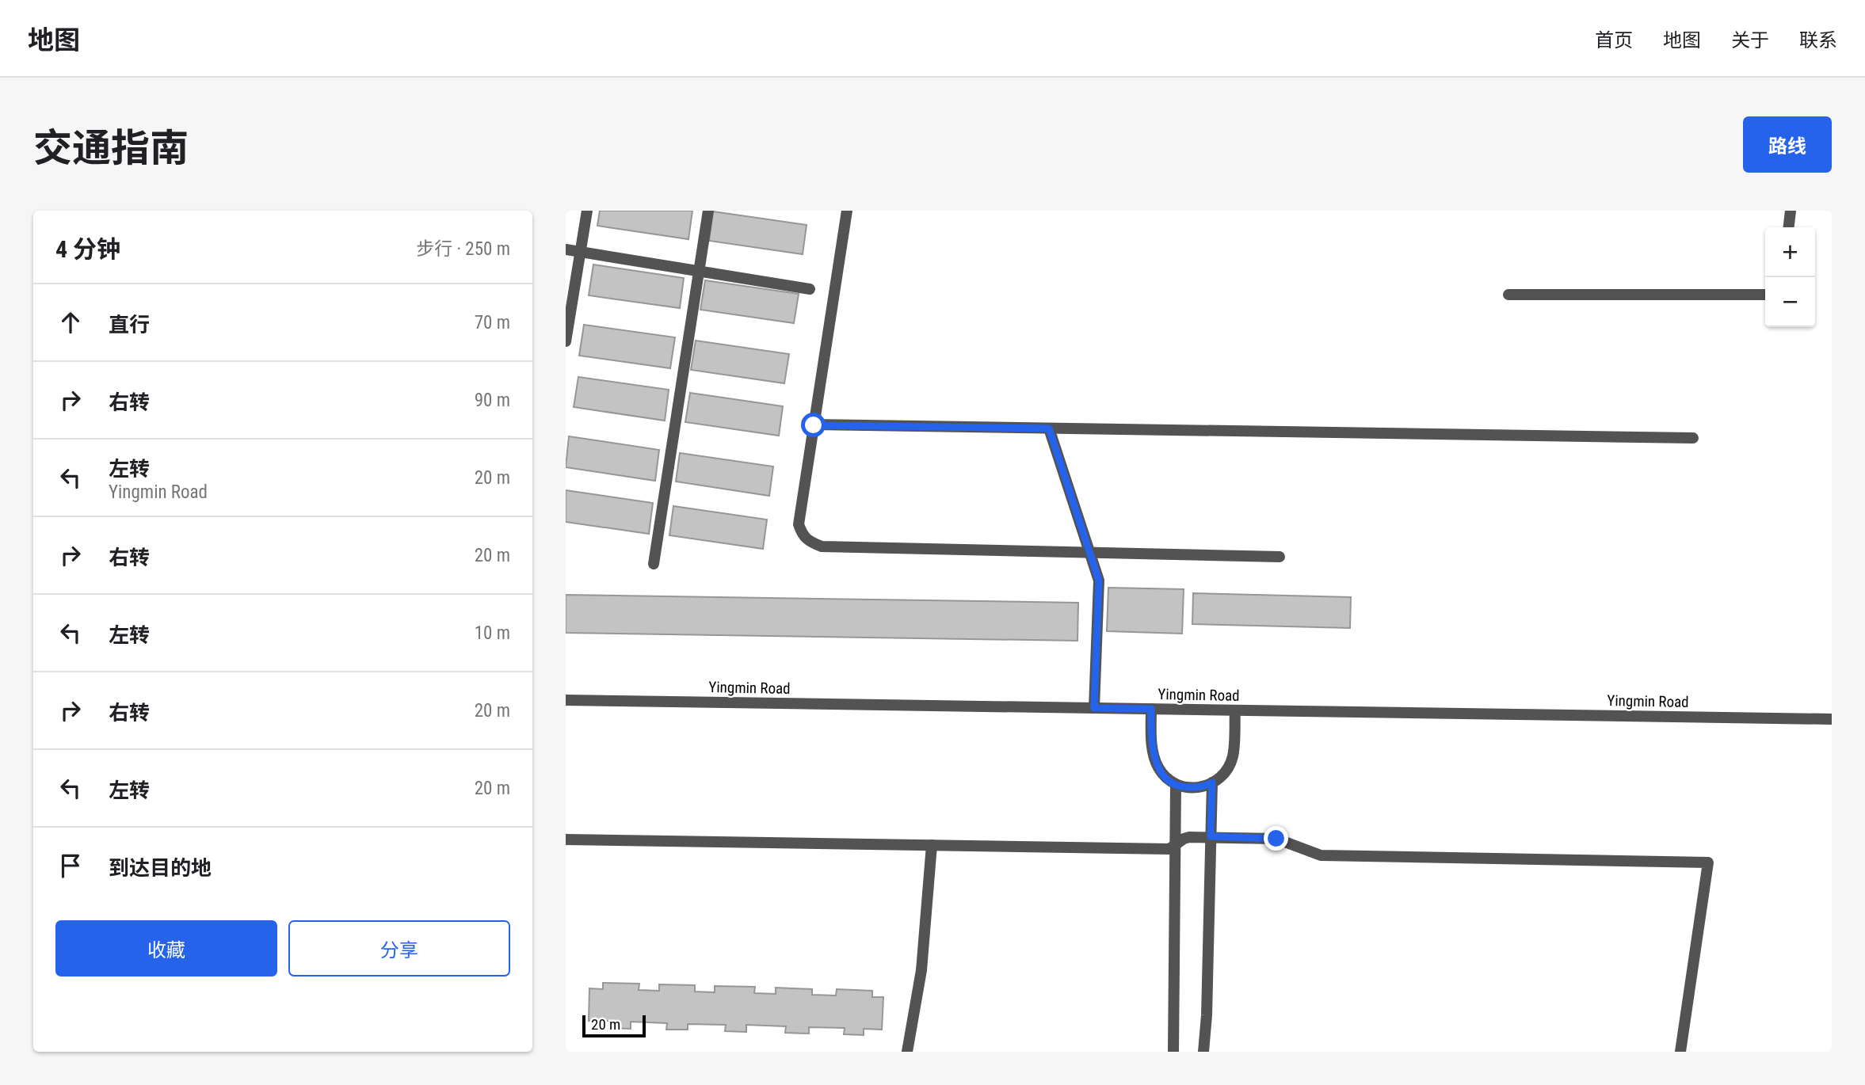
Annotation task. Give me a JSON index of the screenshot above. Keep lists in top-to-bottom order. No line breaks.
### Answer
{"streets":{"street":["Yingmin Road"]},"scale_bar":"20 m","page":{"header":"地图","nav":["首页","地图","关于","联系"],"title":"交通指南","buttons":["路线",["收藏","分享"]],"heading":["4 分钟","步行 · 250 m"],"map_buttons":["+","−"],"list":[["直行","70 m"],["右转","90 m"],["左转","Yingmin Road","20 m"],["右转","20 m"],["左转","10 m"],["右转","20 m"],["左转","20 m"],"到达目的地"],"scale":"20 m"}}
